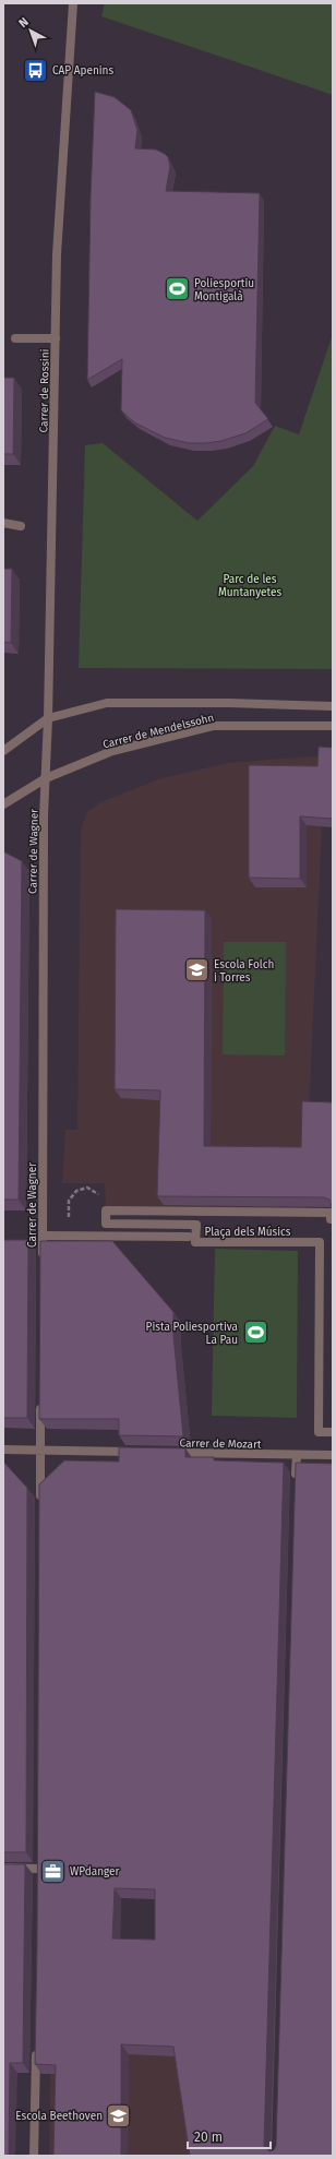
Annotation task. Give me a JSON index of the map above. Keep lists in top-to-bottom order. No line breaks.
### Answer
{"streets":{"street":["Carrer de Rossini","Carrer de Mendelssohn","Carrer de Wagner","Plaça dels Músics","Carrer de Mozart"]},"crossings":[["Carrer de Rossini","Carrer de Mendelssohn"],["Carrer de Rossini","Carrer de Wagner"],["Carrer de Mendelssohn","Carrer de Wagner"]],"parks":["Parc de les Muntanyetes"],"places":{"bus stop":["CAP Apenins"],"sports":["Poliesportiu Montigalà","Pista Poliesportiva La Pau"],"school or university":["Escola Folch i Torres","Escola Beethoven"],"office":["WPdanger"]},"scale_bar":"20 m","north":"top left"}
